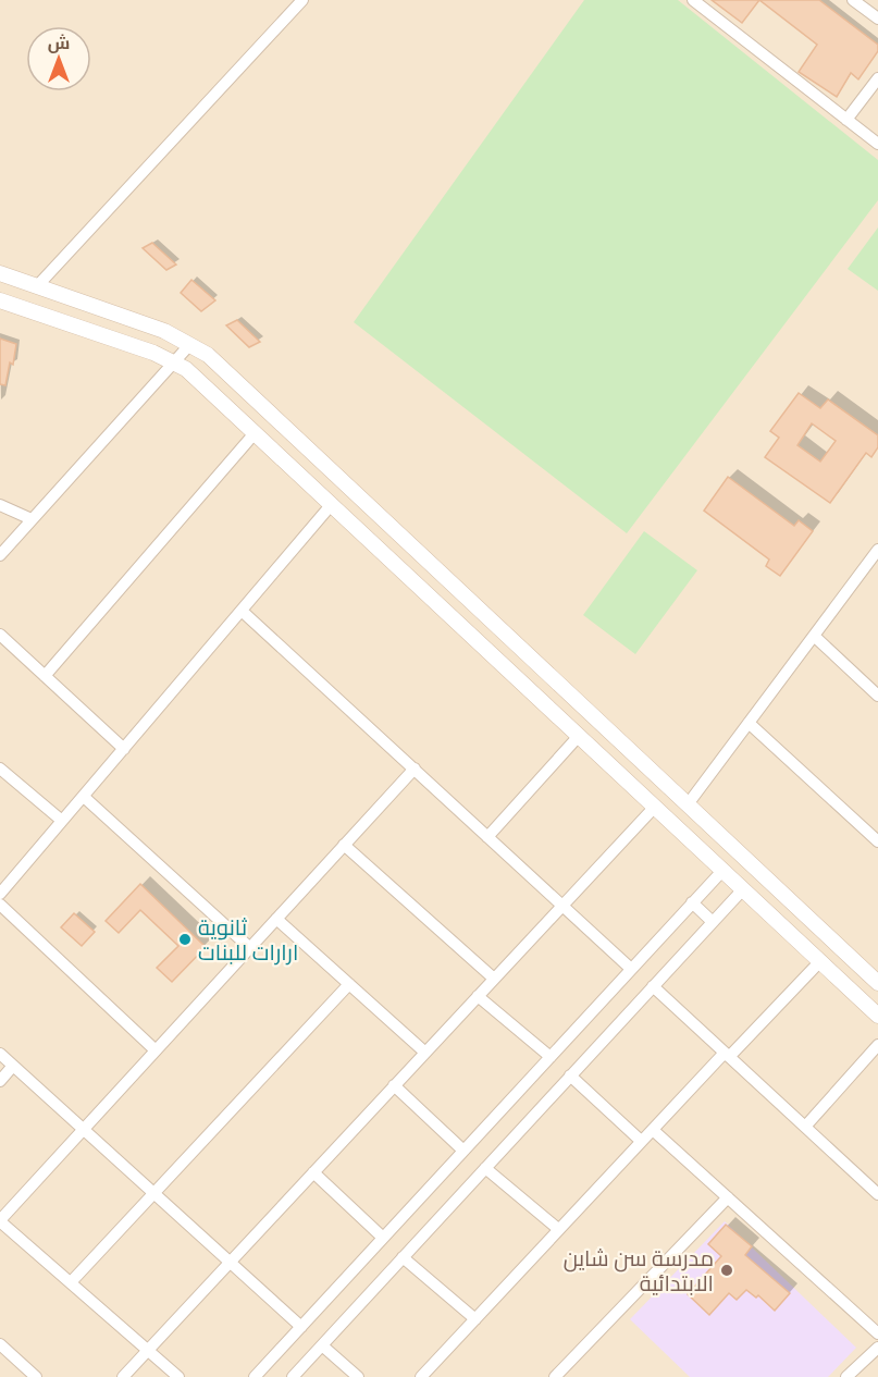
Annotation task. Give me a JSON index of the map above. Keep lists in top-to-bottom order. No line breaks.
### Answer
{"places":["ثانوية ارارات للبنات","مدرسة سن شاين الابتدائية"],"north":"top"}
